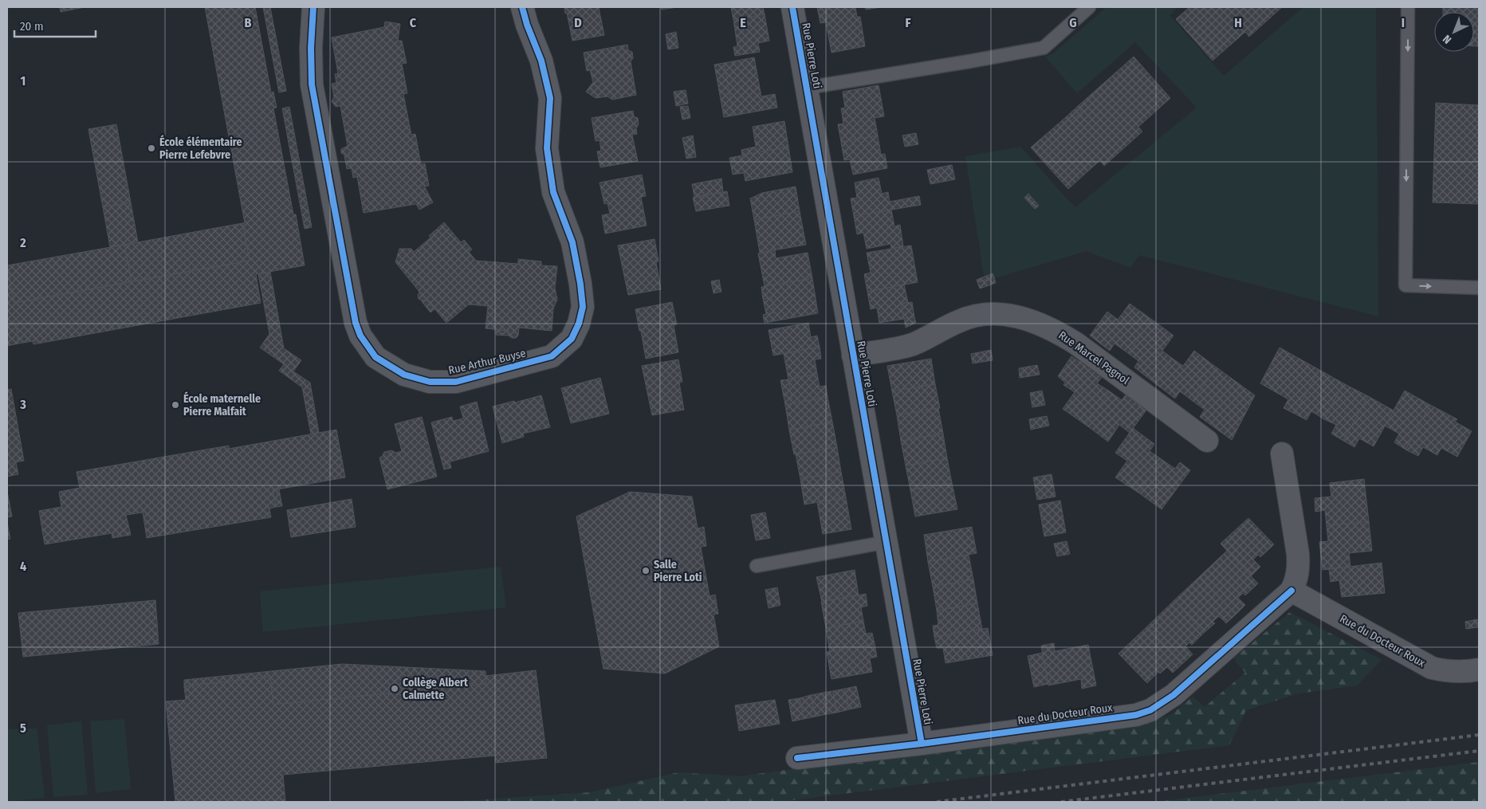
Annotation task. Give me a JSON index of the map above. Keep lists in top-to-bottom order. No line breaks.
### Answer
{"streets":{"street":["Rue Pierre Loti","Rue Marcel Pagnol","Rue Arthur Buyse","Rue du Docteur Roux"]},"crossings":[["Rue Pierre Loti","Rue Marcel Pagnol"],["Rue Pierre Loti","Rue du Docteur Roux"]],"places":["École élémentaire Pierre Lefebvre","École maternelle Pierre Malfait","Salle Pierre Loti","Collège Albert Calmette"],"scale_bar":"20 m","north":"bottom left","grid":{"columns":["B","C","D","E","F","G","H","I"],"rows":["1","2","3","4","5"]}}
